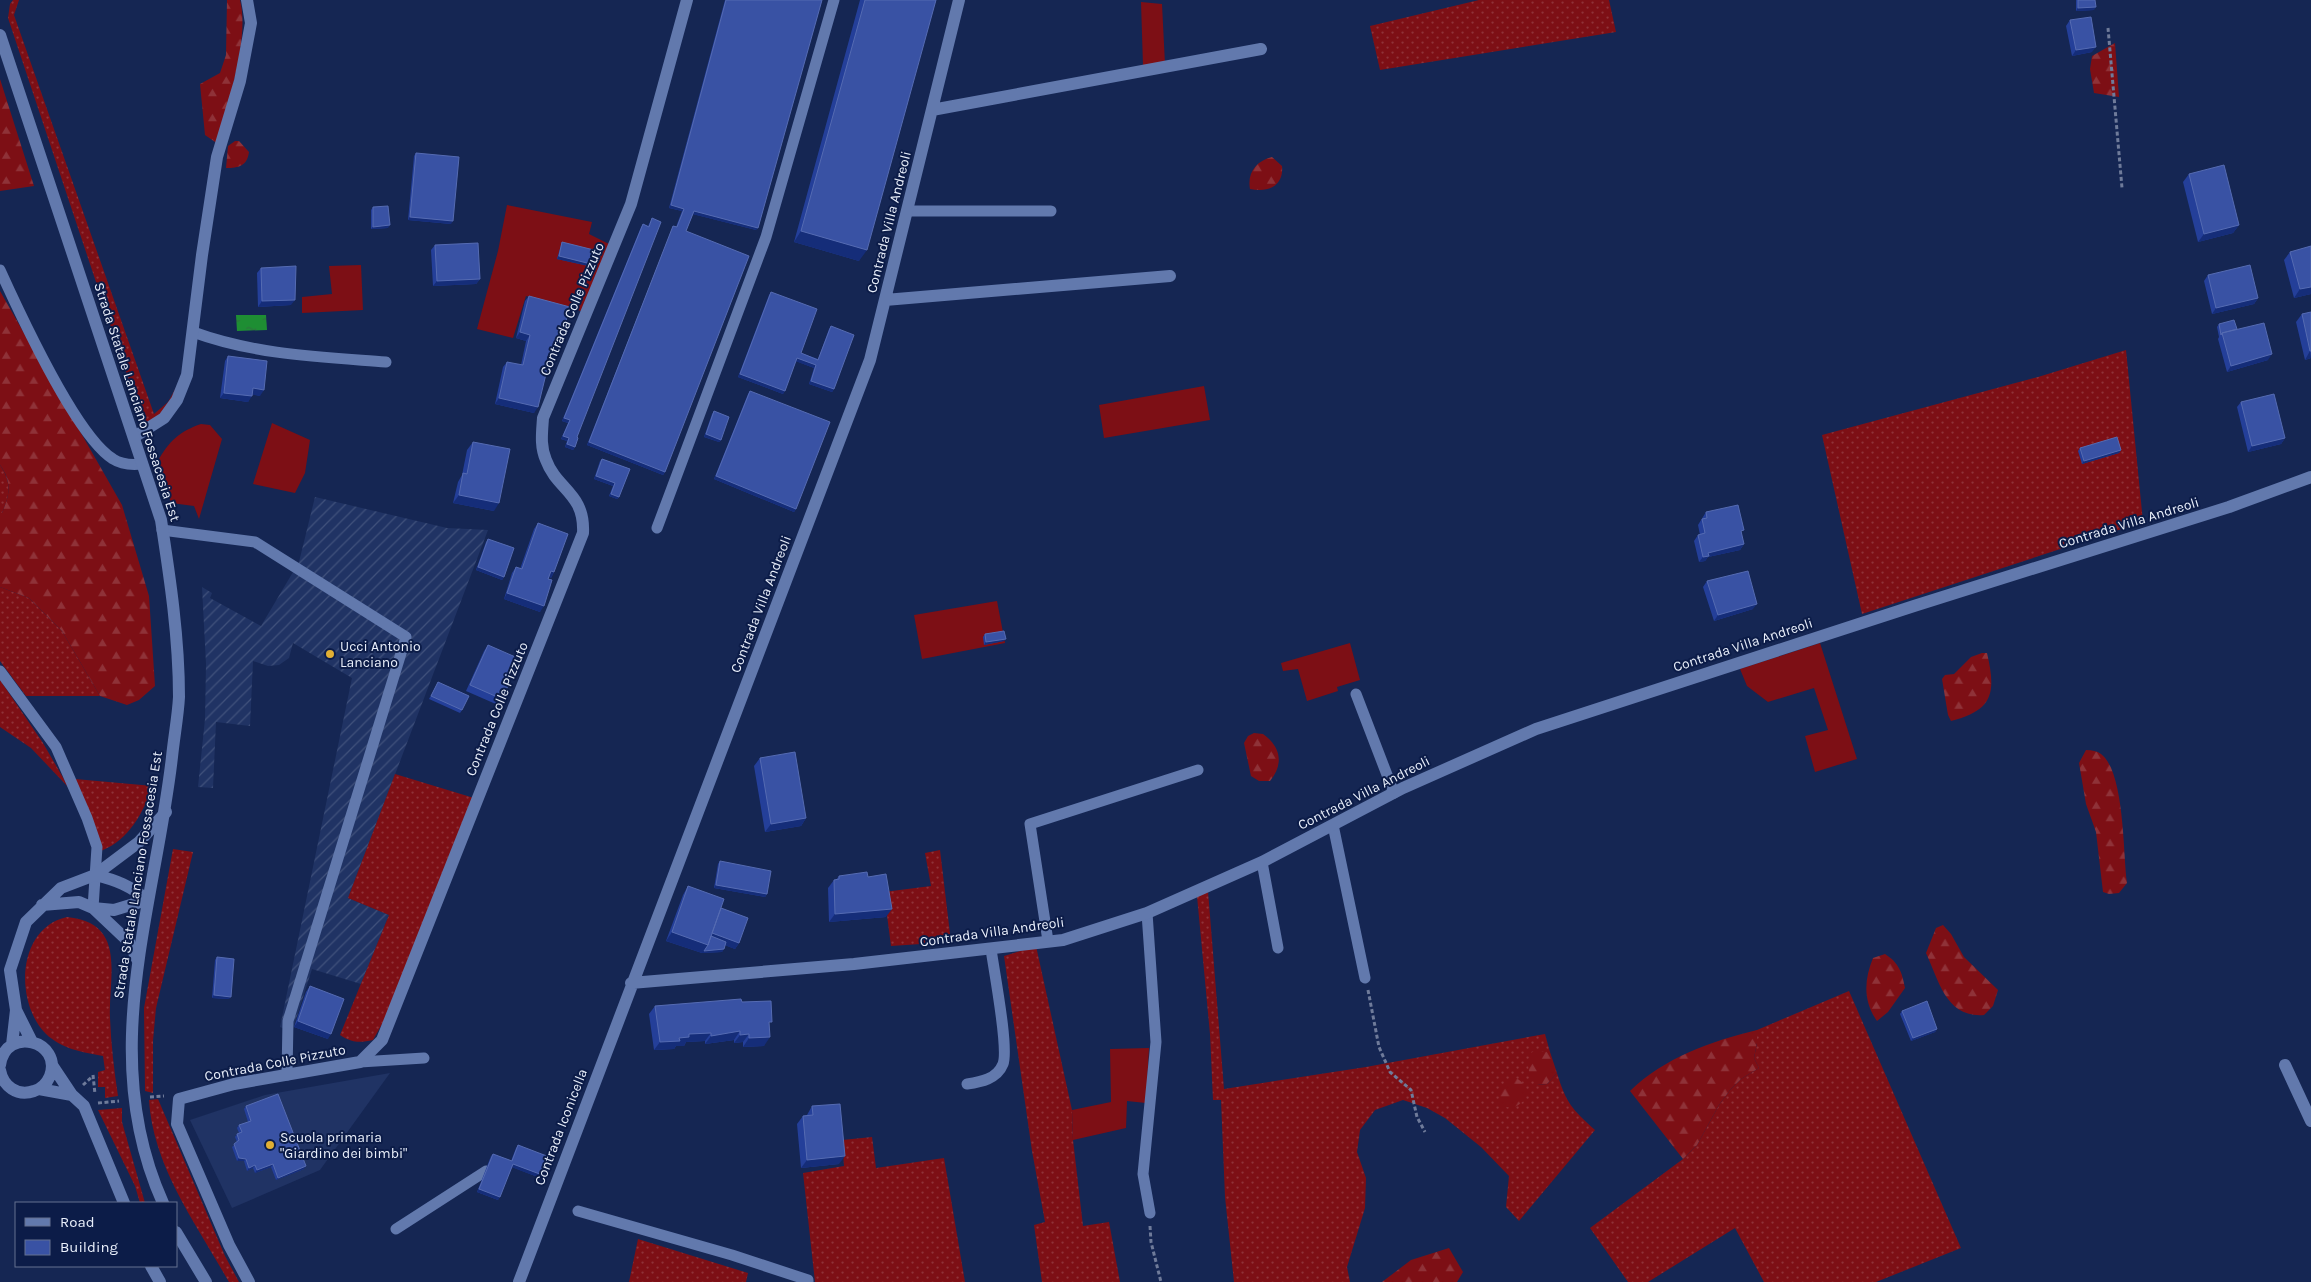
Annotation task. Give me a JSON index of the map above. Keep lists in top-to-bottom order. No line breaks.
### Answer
{"streets":{"street":["Contrada Villa Andreoli","Contrada Colle Pizzuto","Strada Statale Lanciano Fossacesia Est","Contrada Iconicella"]},"crossings":[["Contrada Villa Andreoli","Contrada Iconicella"]],"places":["Ucci Antonio Lanciano","Scuola primaria \"Giardino dei bimbi\""],"legend":["Road","Building"]}
